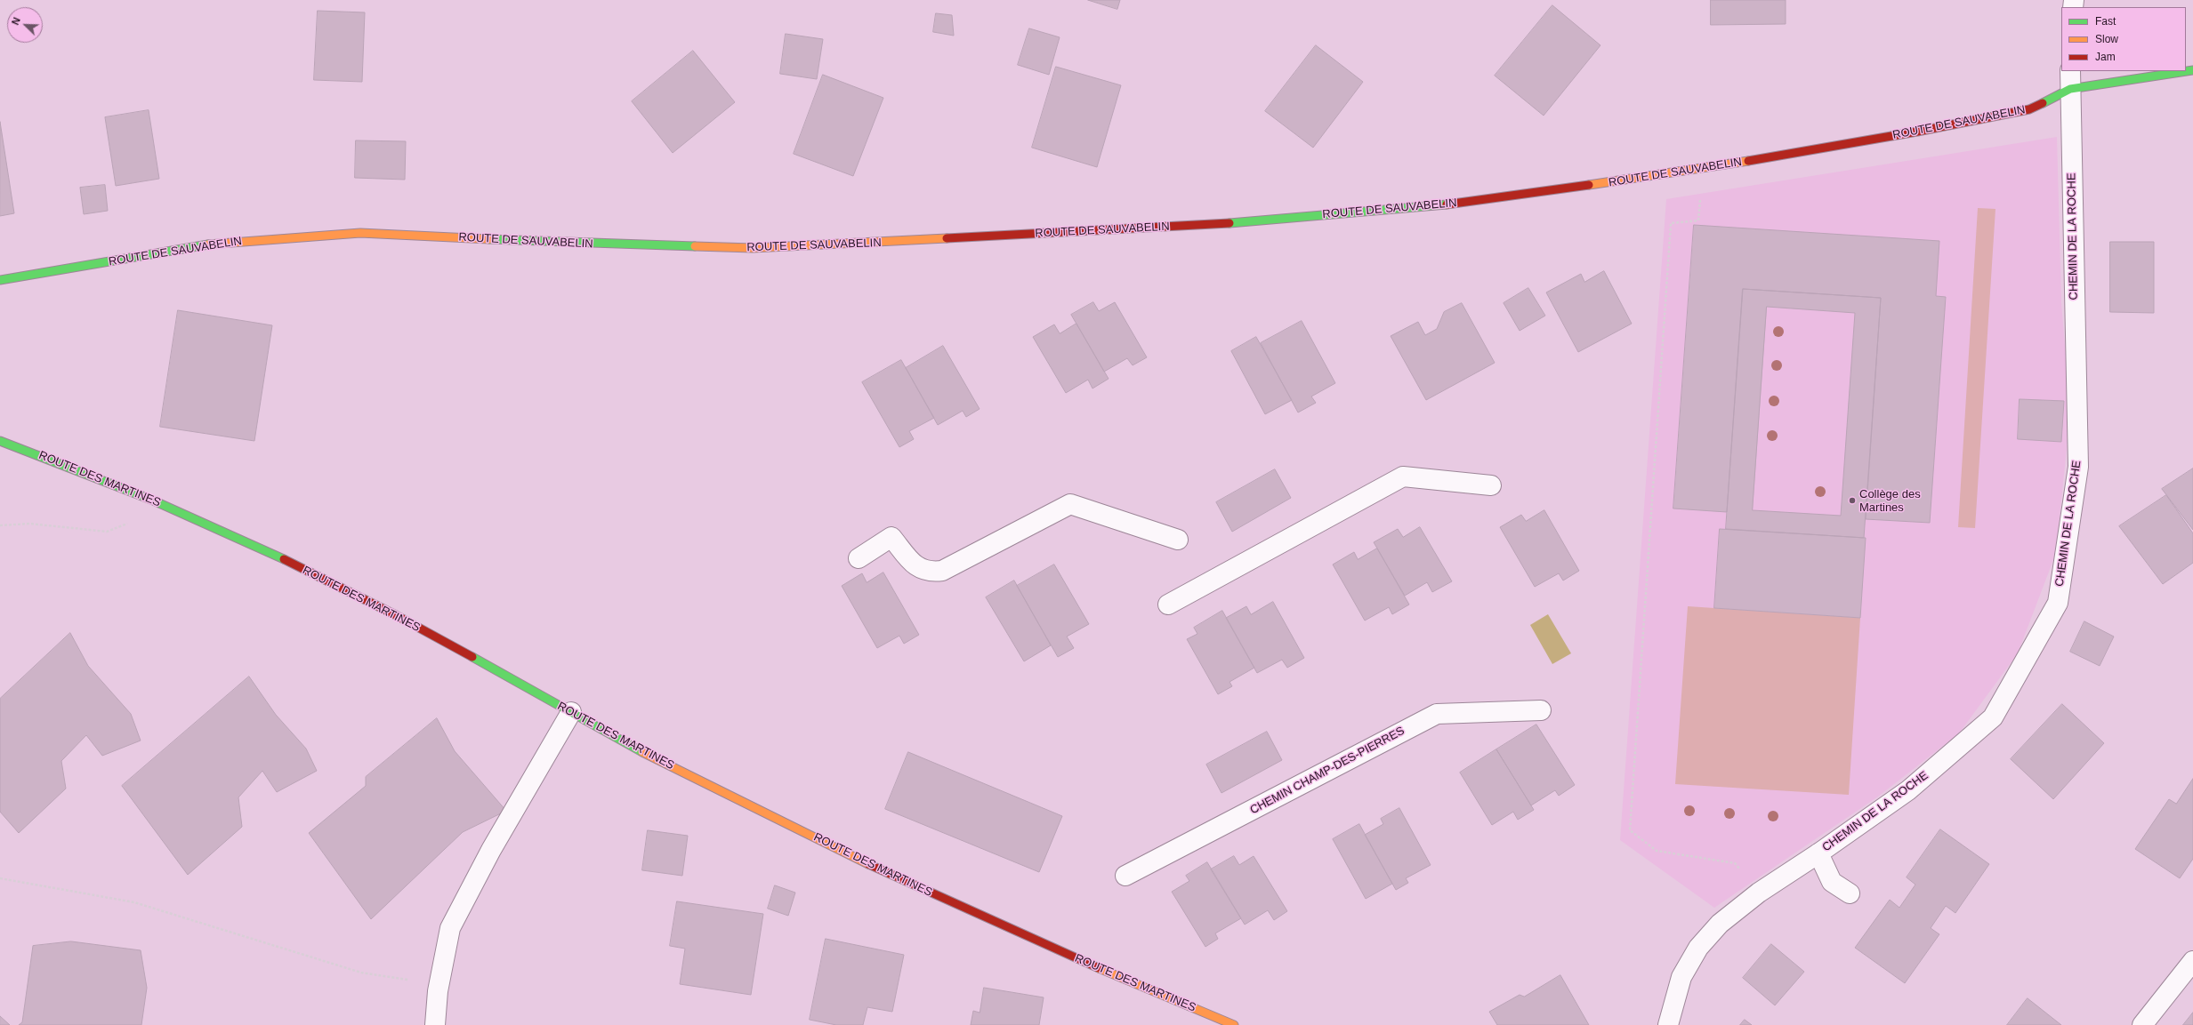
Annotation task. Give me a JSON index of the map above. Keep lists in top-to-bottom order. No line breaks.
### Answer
{"streets":{"street":["ROUTE DE SAUVABELIN","CHEMIN DE LA ROCHE","ROUTE DES MARTINES","CHEMIN CHAMP-DES-PIERRES"]},"crossings":[["ROUTE DE SAUVABELIN","CHEMIN DE LA ROCHE"]],"places":["Collège des Martines"],"legend":["Fast","Slow","Jam"],"north":"top left"}
